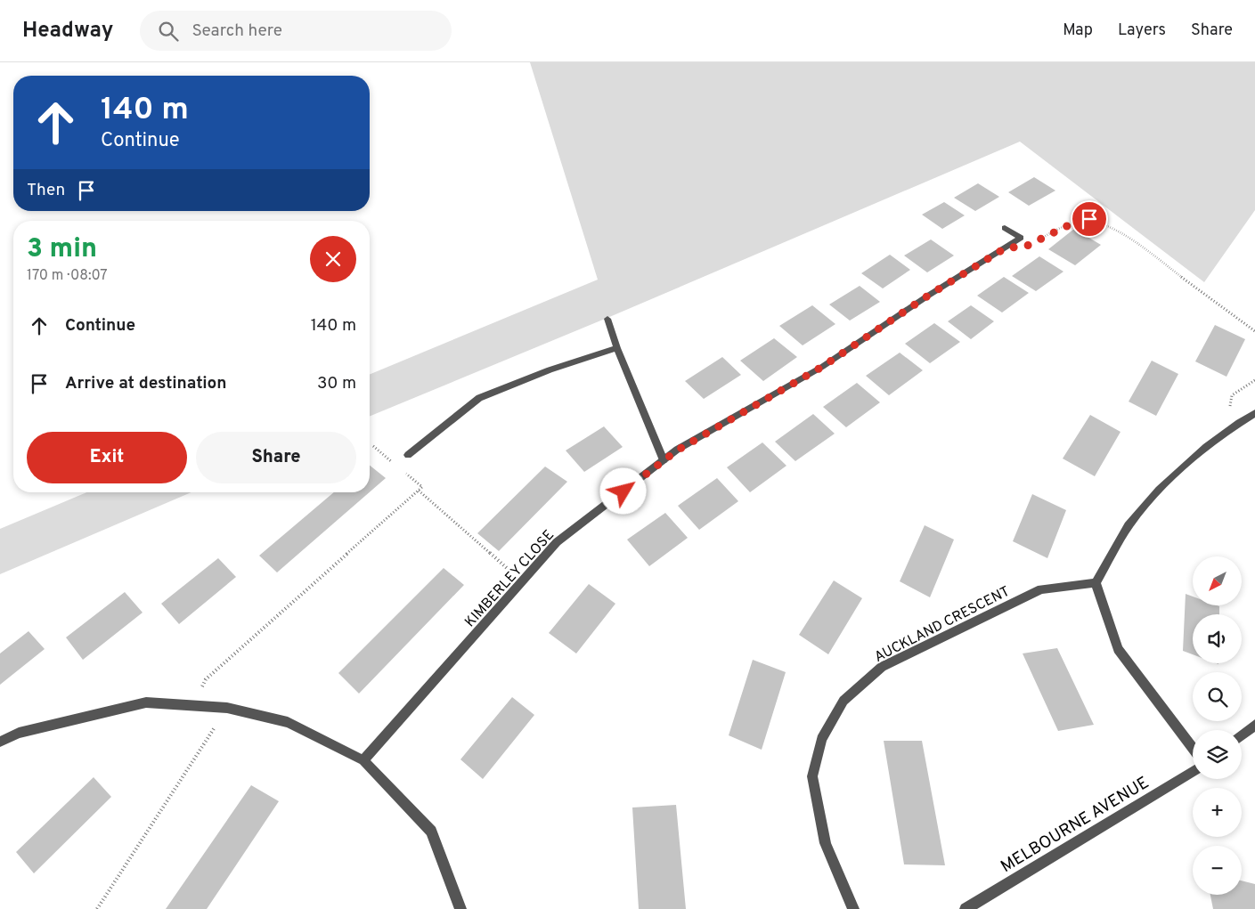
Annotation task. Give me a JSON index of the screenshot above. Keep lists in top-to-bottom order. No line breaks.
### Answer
{"streets":{"street":["KIMBERLEY CLOSE","AUCKLAND CRESCENT","MELBOURNE AVENUE"]},"north":"bottom left","page":{"header":"Headway","search":"Search here","nav":["Map","Layers","Share"],"turn":["140 m","Continue"],"then":"Then","heading":["3 min","170 m · 08:07"],"list":[{"name":"Continue","value":"140 m"},{"name":"Arrive at destination","value":"30 m"}],"buttons":["Exit","Share"],"map_buttons":["+","−"]}}
